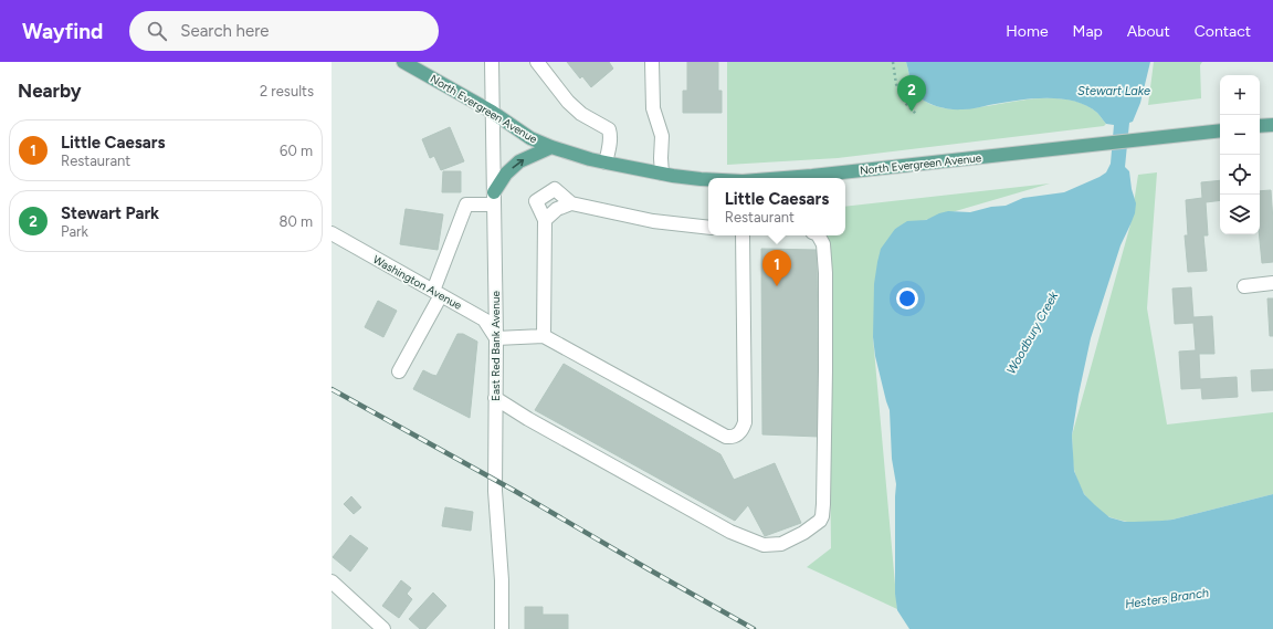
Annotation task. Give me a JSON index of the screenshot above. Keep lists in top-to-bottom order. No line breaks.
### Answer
{"streets":{"main road":["North Evergreen Avenue"],"street":["Washington Avenue","East Red Bank Avenue"]},"crossings":[["North Evergreen Avenue","East Red Bank Avenue"],["Washington Avenue","East Red Bank Avenue"]],"water":["Stewart Lake","Woodbury Creek","Hesters Branch"],"page":{"header":"Wayfind","search":"Search here","nav":["Home","Map","About","Contact"],"heading":["Nearby","2 results"],"map_buttons":["+","−"],"pins":["2","1"],"list":[{"mark":"1","name":"Little Caesars","note":"Restaurant","value":"60 m"},{"mark":"2","name":"Stewart Park","note":"Park","value":"80 m"}],"popup":["Little Caesars","Restaurant"]}}
